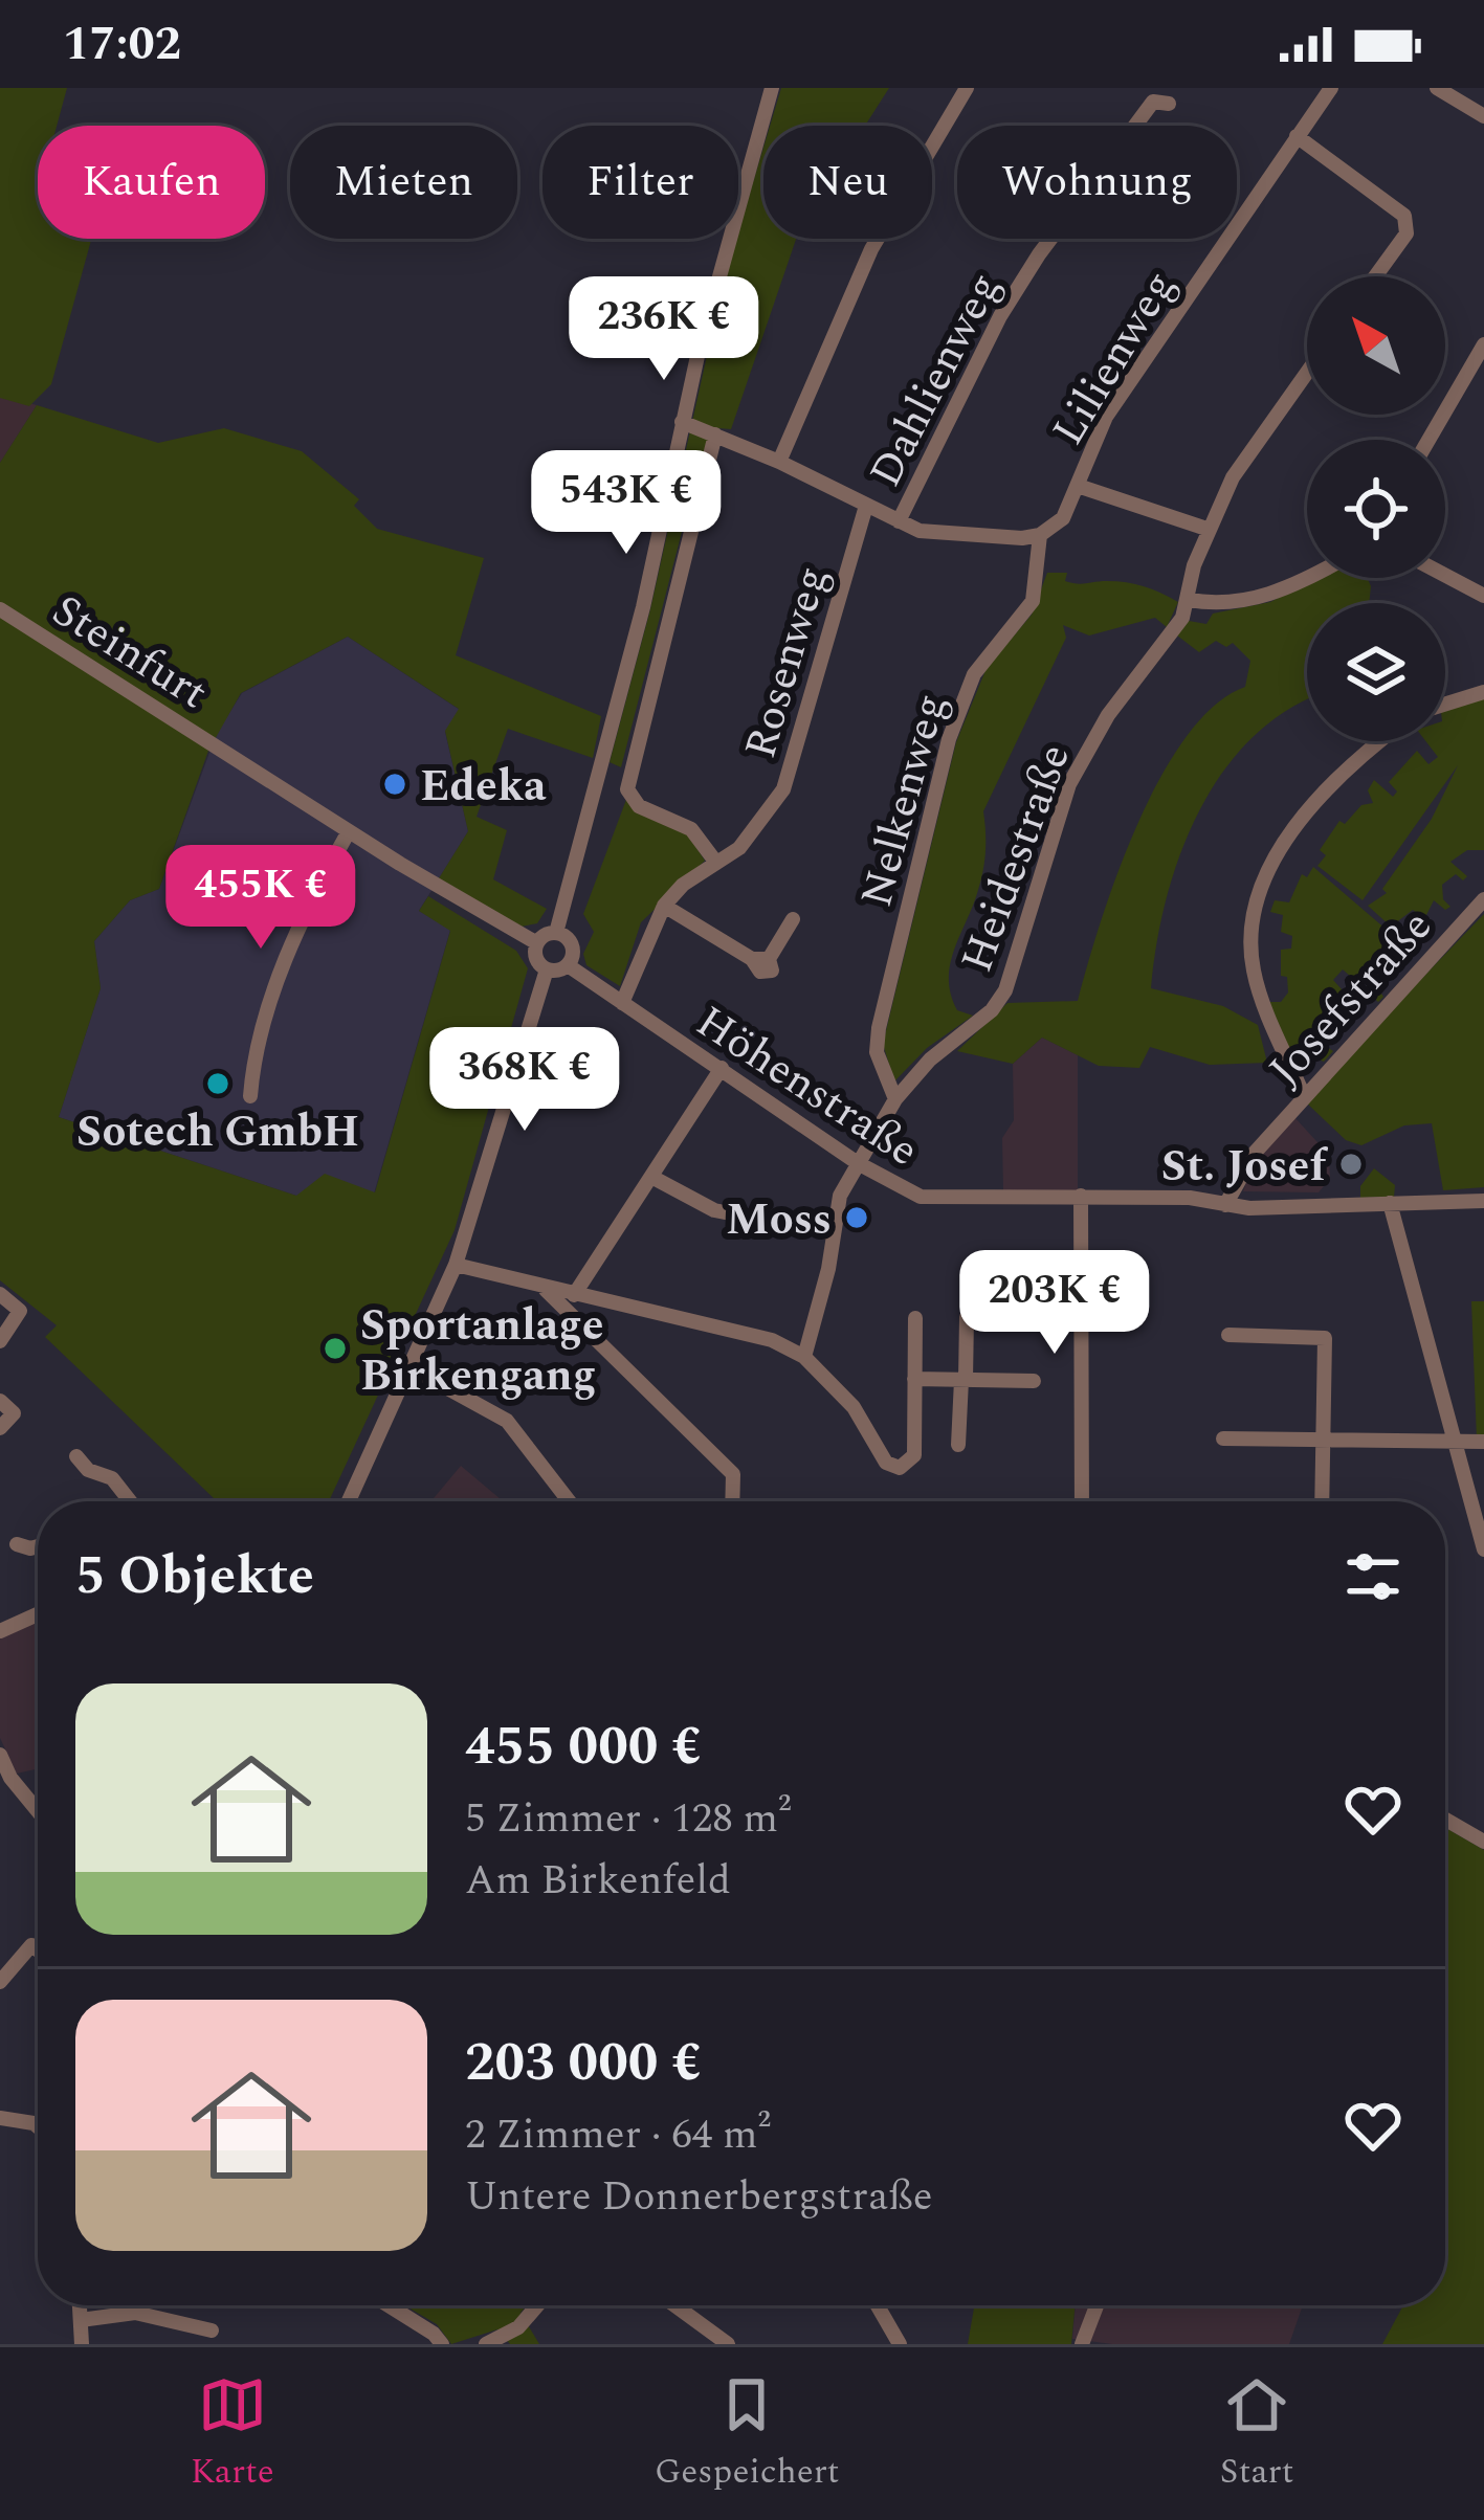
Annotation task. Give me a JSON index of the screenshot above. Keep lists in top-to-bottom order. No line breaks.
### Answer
{"streets":{"street":["Lilienweg","Dahlienweg","Steinfurt","Rosenweg","Nelkenweg","Heidestraße","Josefstraße","Höhenstraße"]},"crossings":[["Lilienweg","Nelkenweg"],["Steinfurt","Höhenstraße"],["Rosenweg","Höhenstraße"],["Nelkenweg","Heidestraße"],["Heidestraße","Höhenstraße"],["Josefstraße","Höhenstraße"]],"places":["Edeka","Sotech GmbH","St. Josef","Moss","Sportanlage Birkengang"],"north":"top left","page":{"status":"17:02","chip":["Kaufen","Mieten","Filter","Neu","Wohnung"],"price":["236K €","543K €","455K €","368K €","203K €"],"heading":"5 Objekte","list":[{"name":"455 000 €","note":"5 Zimmer · 128 m² · Am Birkenfeld"},{"name":"203 000 €","note":"2 Zimmer · 64 m² · Untere Donnerbergstraße"}],"tabs":["Karte","Gespeichert","Start"]}}
